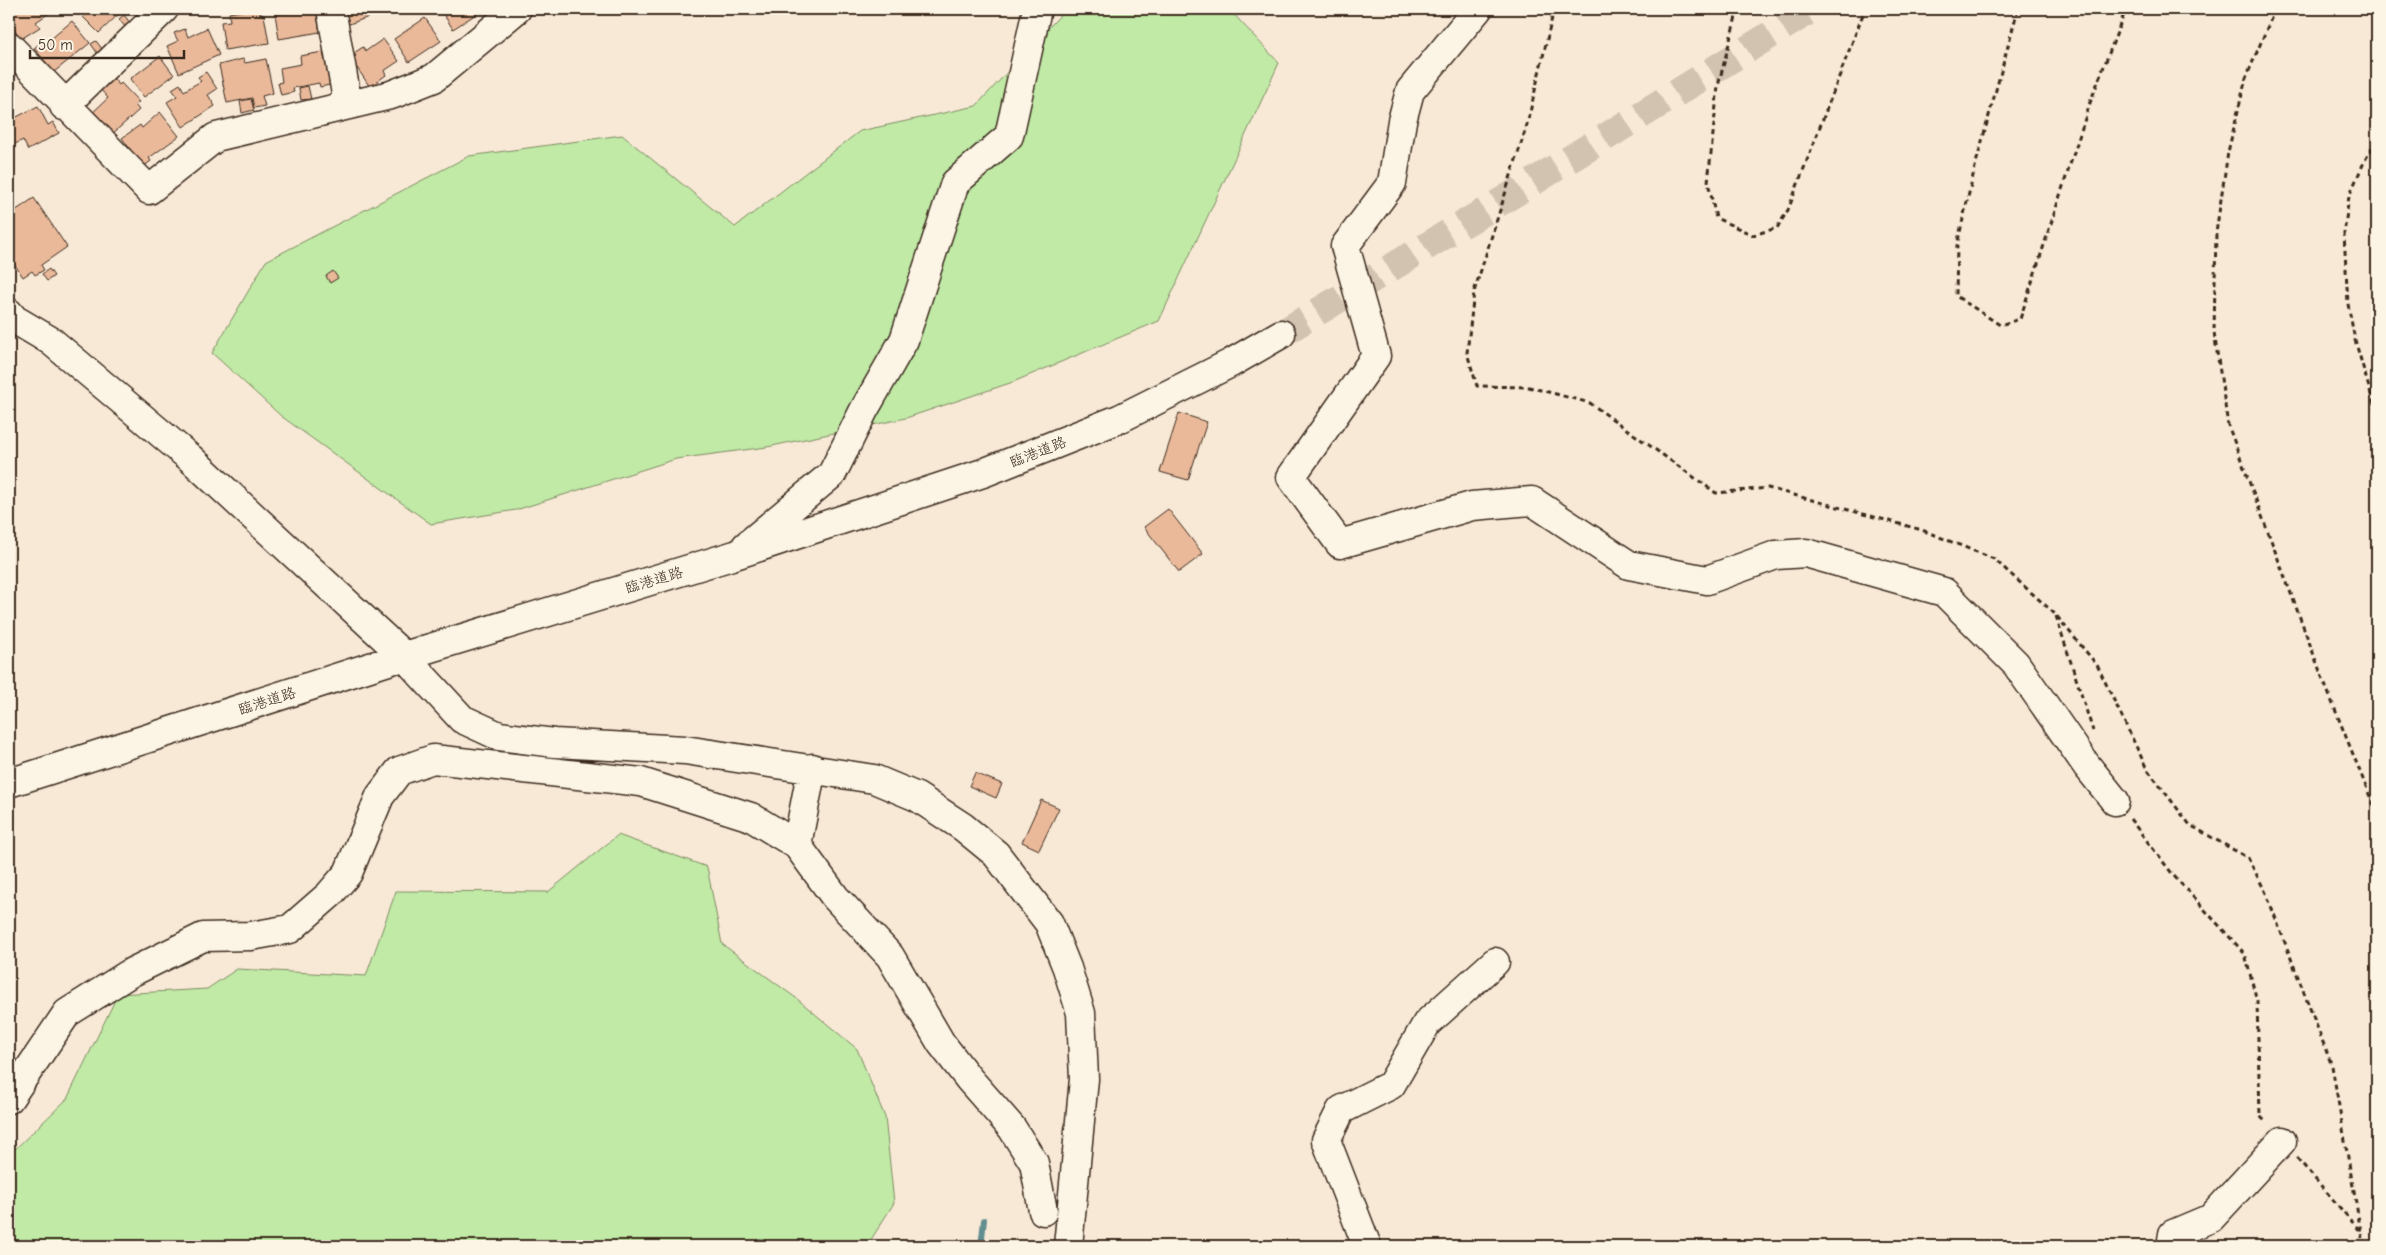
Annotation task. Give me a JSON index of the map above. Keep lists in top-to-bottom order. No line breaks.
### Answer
{"streets":{"street":["臨港道路"]},"scale_bar":"50 m"}
